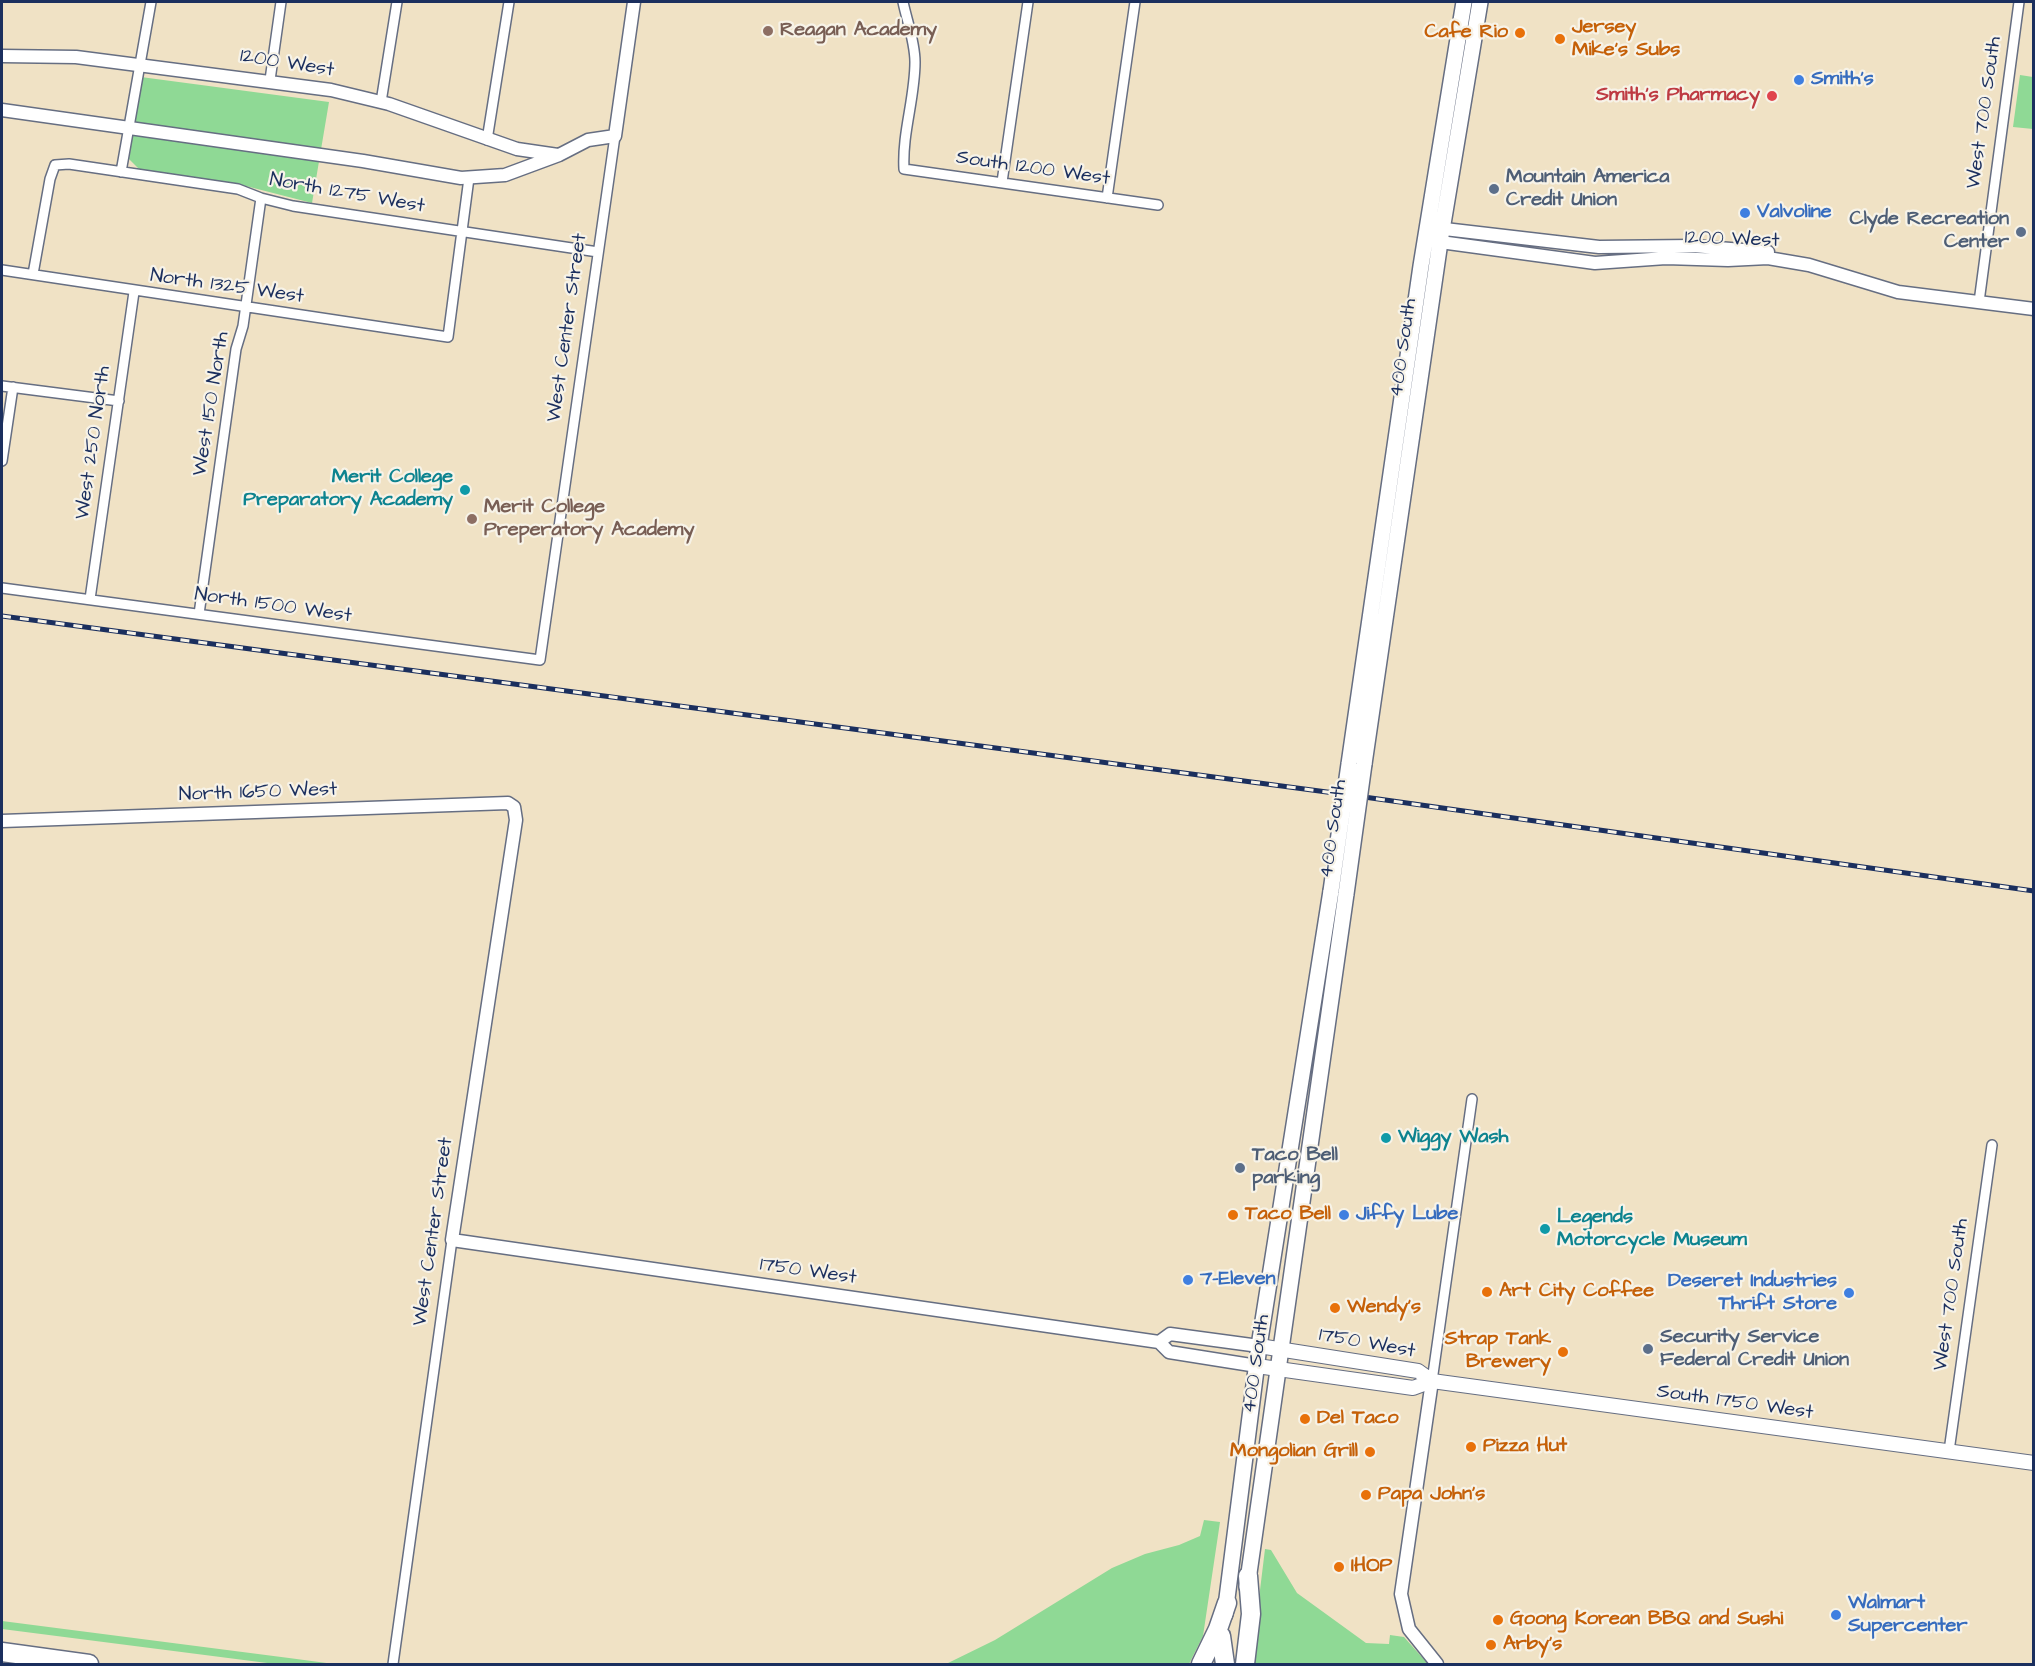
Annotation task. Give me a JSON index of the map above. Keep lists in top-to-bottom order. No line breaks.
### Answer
{"streets":{"main road":["400 South","1750 West","South 1750 West"],"street":["1200 West","West 700 South","South 1200 West","North 1275 West","North 1325 West","West Center Street","West 150 North","West 250 North","North 1500 West","North 1650 West"]},"crossings":[["1200 West","West 700 South"],["1200 West","400 South"],["West 700 South","South 1750 West"],["North 1275 West","North 1325 West"],["North 1275 West","West Center Street"],["North 1275 West","West 150 North"],["North 1325 West","West 150 North"],["North 1325 West","West 250 North"],["West Center Street","North 1500 West"],["West Center Street","North 1650 West"],["West Center Street","1750 West"],["400 South","1750 West"],["West 150 North","North 1500 West"],["West 250 North","North 1500 West"],["1750 West","South 1750 West"]],"places":["Reagan Academy","Cafe Rio","Jersey Mike's Subs","Smith's","Smith's Pharmacy","Mountain America Credit Union","Valvoline","Clyde Recreation Center","Merit College Preparatory Academy","Merit College Preperatory Academy","Wiggy Wash","Taco Bell parking","Taco Bell","Jiffy Lube","Legends Motorcycle Museum","7-Eleven","Art City Coffee","Deseret Industries Thrift Store","Wendy's","Security Service Federal Credit Union","Strap Tank Brewery","Del Taco","Pizza Hut","Mongolian Grill","Papa John's","IHOP","Walmart Supercenter","Goong Korean BBQ and Sushi","Arby's"]}
